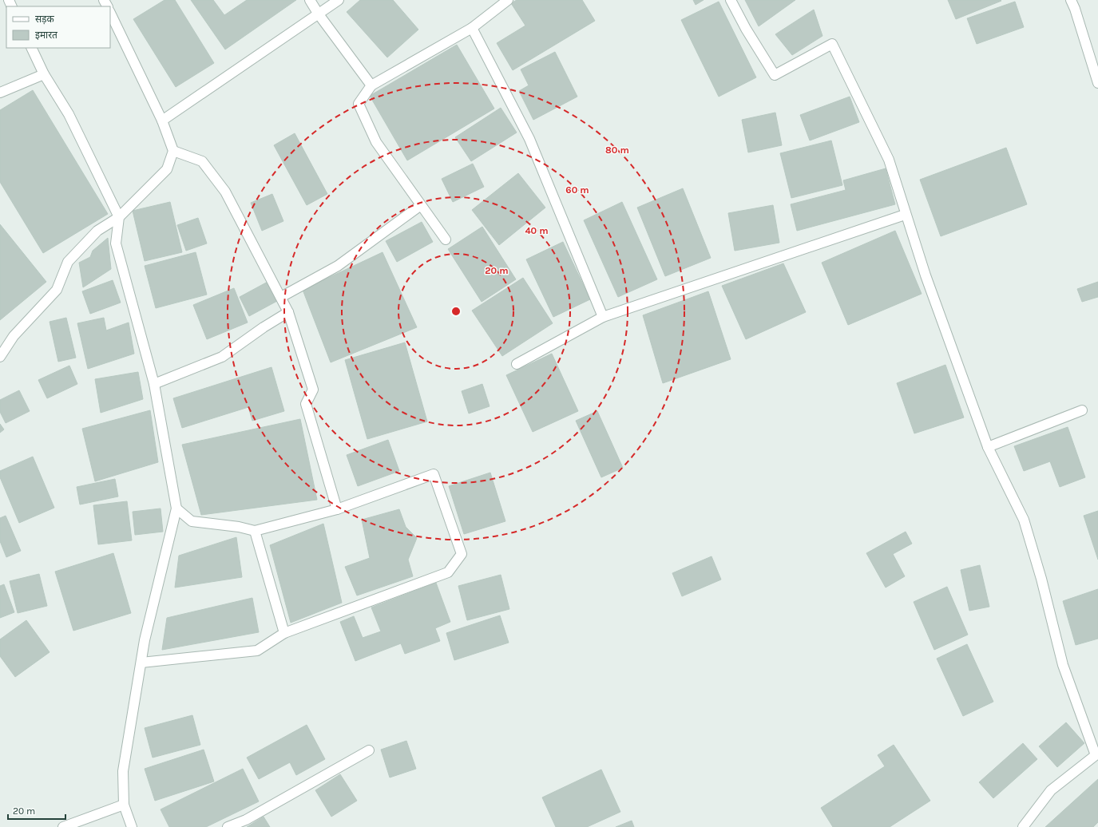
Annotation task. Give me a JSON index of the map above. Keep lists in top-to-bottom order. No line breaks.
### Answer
{"legend":["सड़क","इमारत"],"scale_bar":"20 m","rings":["80 m","60 m","40 m","20 m"]}
